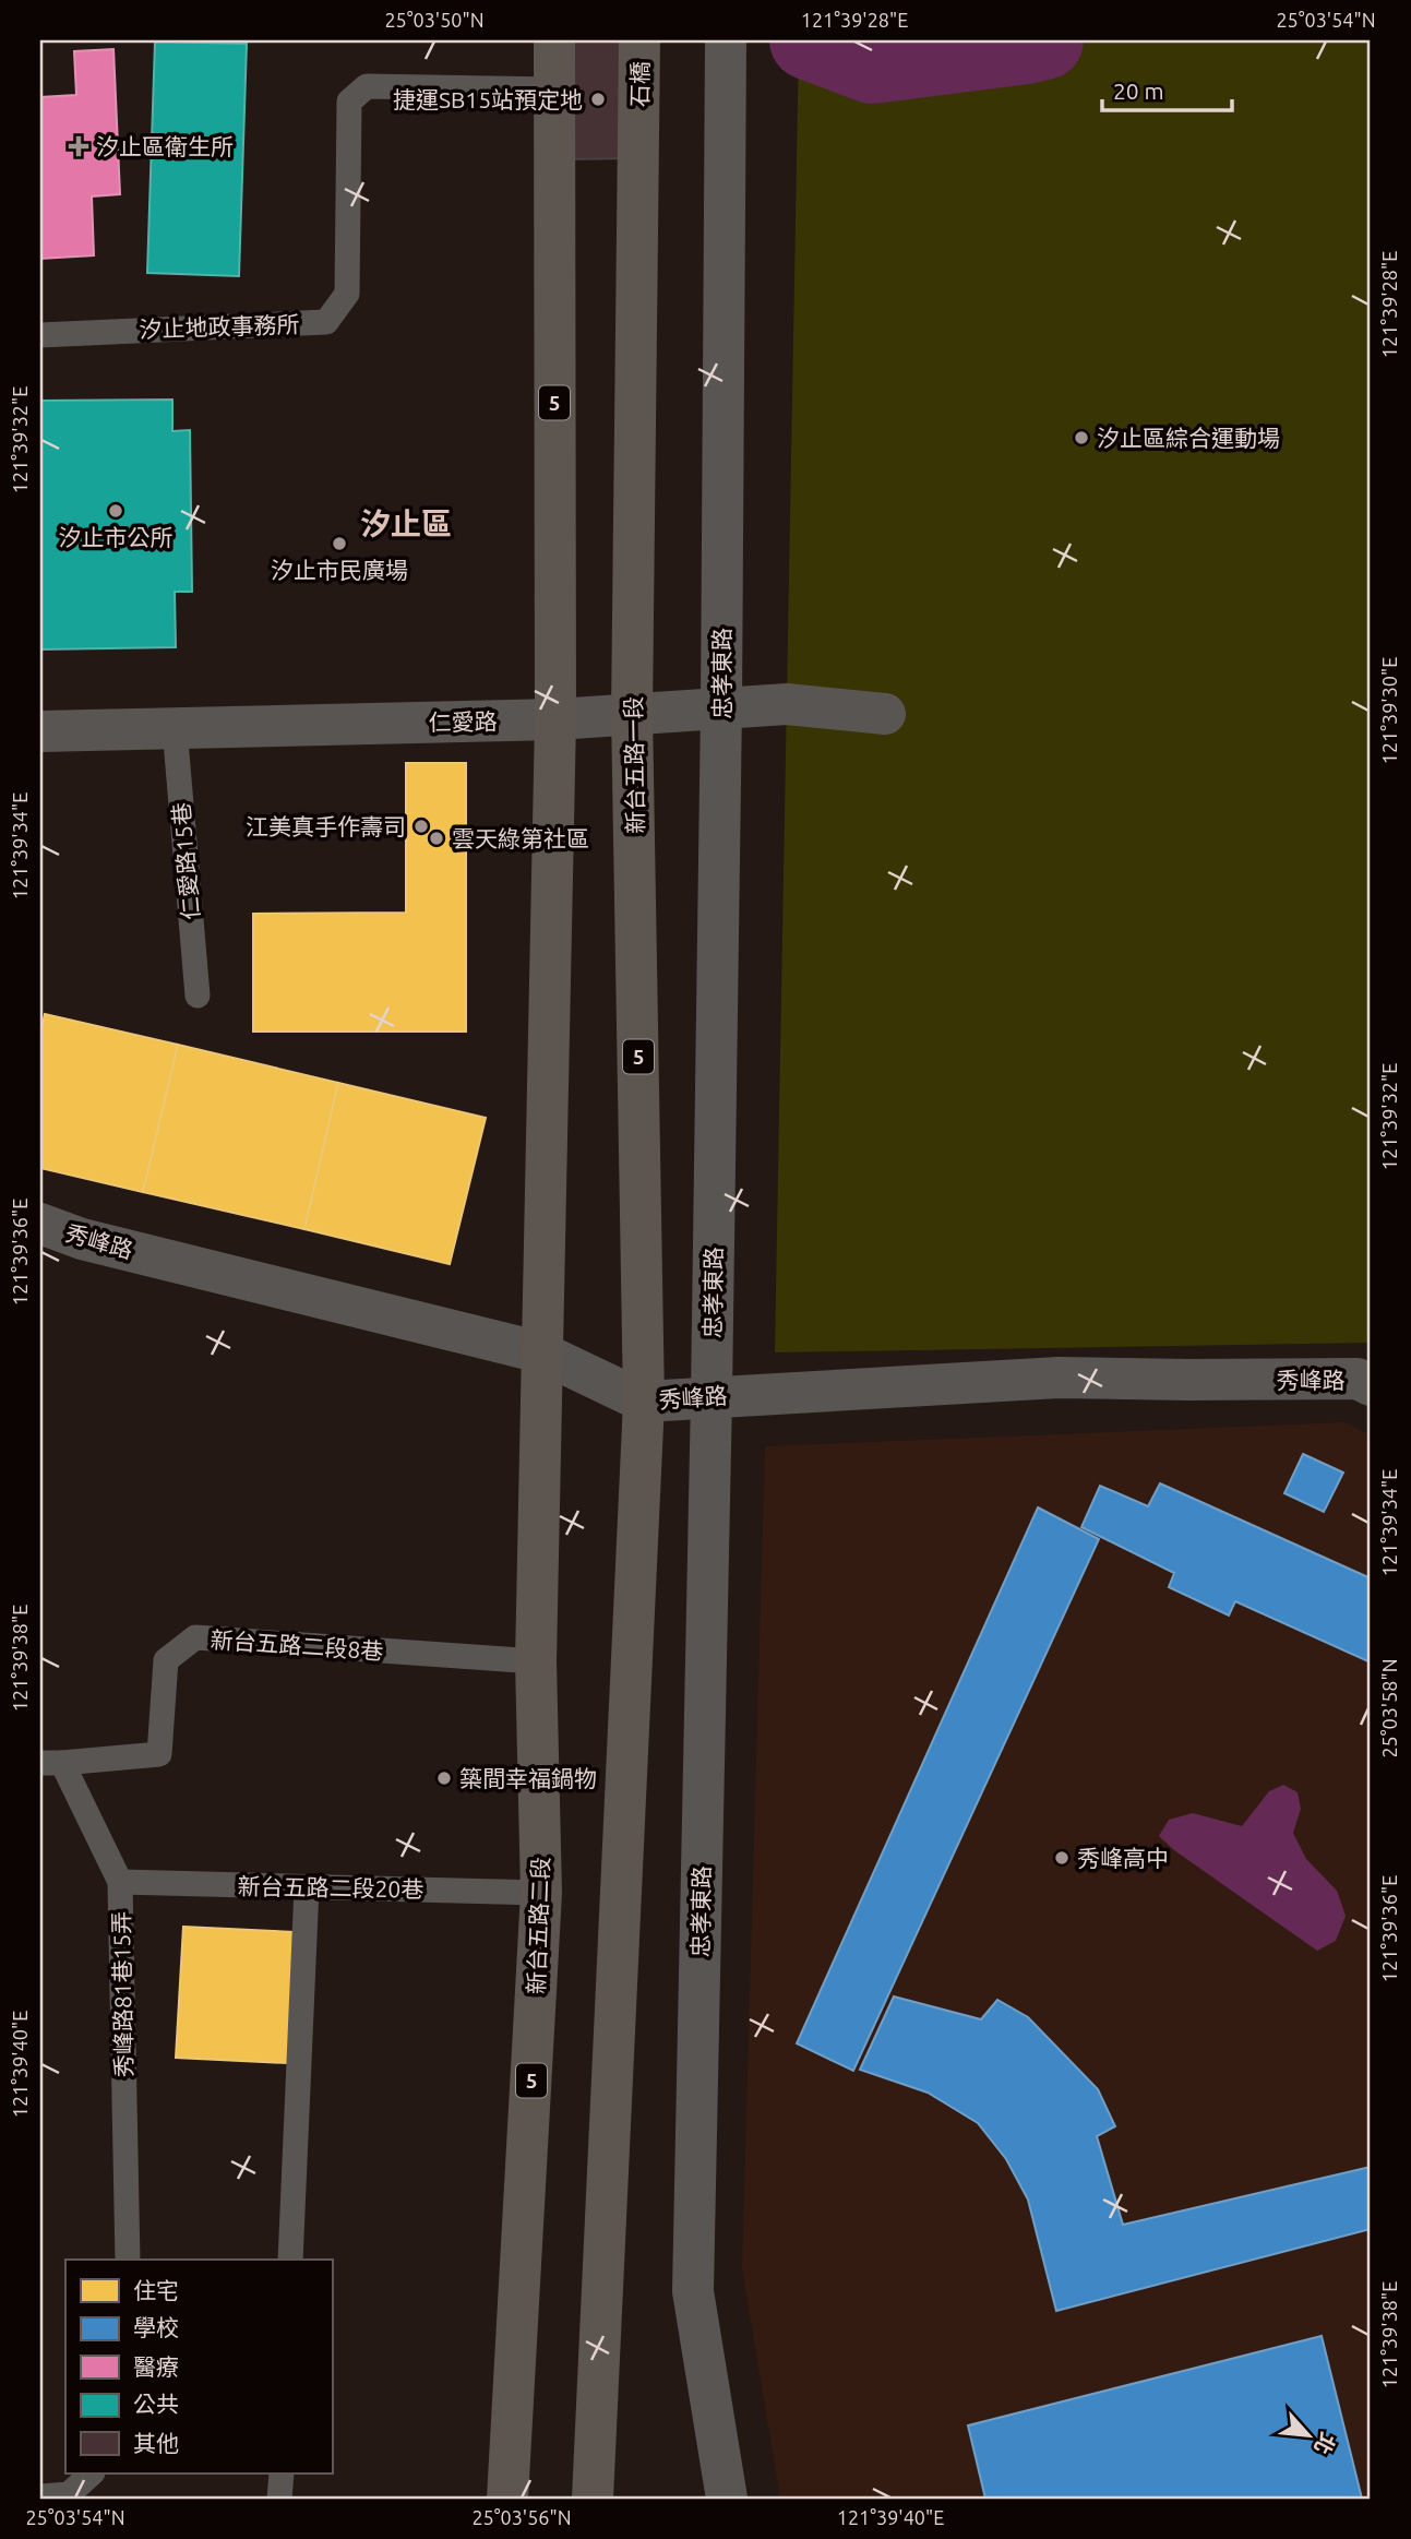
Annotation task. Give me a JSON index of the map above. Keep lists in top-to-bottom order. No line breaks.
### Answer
{"streets":{"main road":["石橋","5","新台五路一段","新台五路二段"],"street":["忠孝東路","仁愛路","秀峰路"],"lane":["汐止地政事務所","仁愛路15巷","新台五路二段8巷","新台五路二段20巷","秀峰路81巷15弄"]},"crossings":[["石橋","新台五路一段"],["汐止地政事務所","5"],["5","仁愛路"],["5","新台五路一段"],["5","秀峰路"],["5","新台五路二段"],["忠孝東路","仁愛路"],["忠孝東路","秀峰路"],["仁愛路","新台五路一段"],["仁愛路","仁愛路15巷"],["新台五路一段","秀峰路"],["秀峰路","新台五路二段"],["新台五路二段8巷","新台五路二段"],["新台五路二段8巷","秀峰路81巷15弄"],["新台五路二段20巷","新台五路二段"],["新台五路二段20巷","秀峰路81巷15弄"]],"districts":["汐止區"],"places":{"other":["捷運SB15站預定地","汐止區綜合運動場","汐止市公所","汐止市民廣場","江美真手作壽司","雲天綠第社區","築間幸福鍋物","秀峰高中"],"health":["汐止區衛生所"]},"legend":["住宅","學校","醫療","公共","其他"],"scale_bar":"20 m","north":"bottom right","coordinates":["25°03'50\"N","121°39'28\"E","25°03'54\"N","121°39'32\"E","121°39'30\"E","121°39'34\"E","121°39'36\"E","121°39'38\"E","25°03'58\"N","121°39'40\"E","25°03'56\"N"]}
